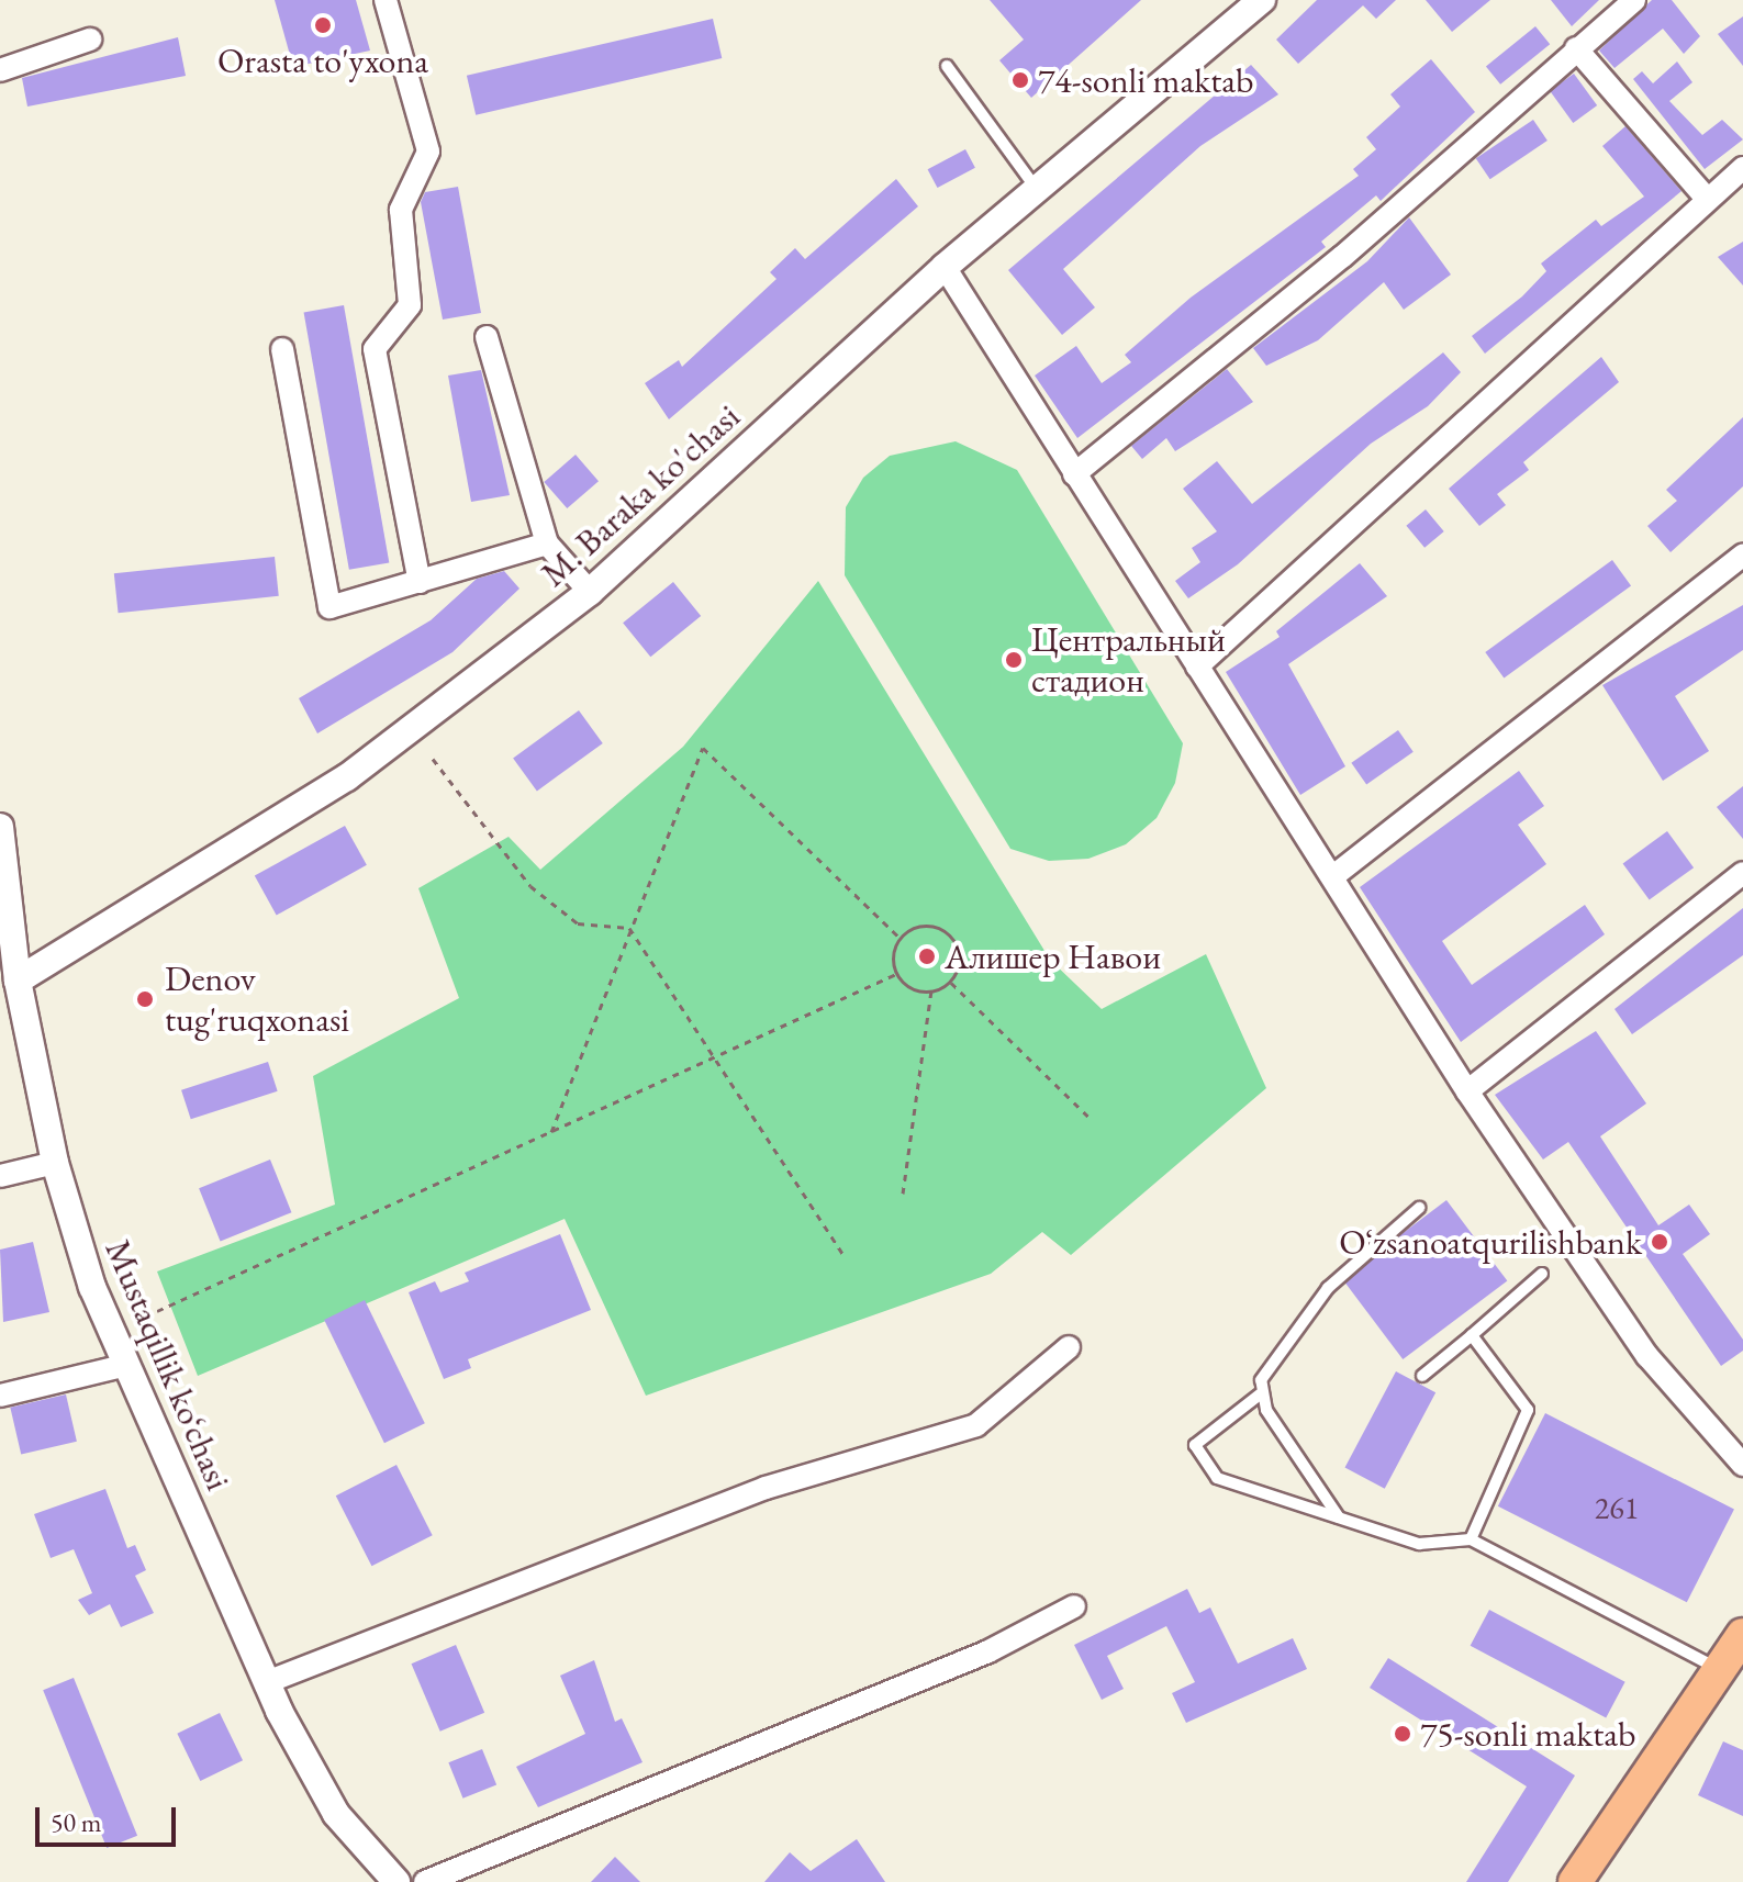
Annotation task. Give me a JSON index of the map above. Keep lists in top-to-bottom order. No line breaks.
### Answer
{"streets":{"street":["M. Baraka ko'chasi","Mustaqillik ko‘chasi"]},"crossings":[["M. Baraka ko'chasi","Mustaqillik ko‘chasi"]],"places":["Orasta to'yxona","74-sonli maktab","Центральный стадион","Алишер Навои","Denov tug'ruqxonasi","Oʻzsanoatqurilishbank","75-sonli maktab"],"house_numbers":["261"],"scale_bar":"50 m"}
